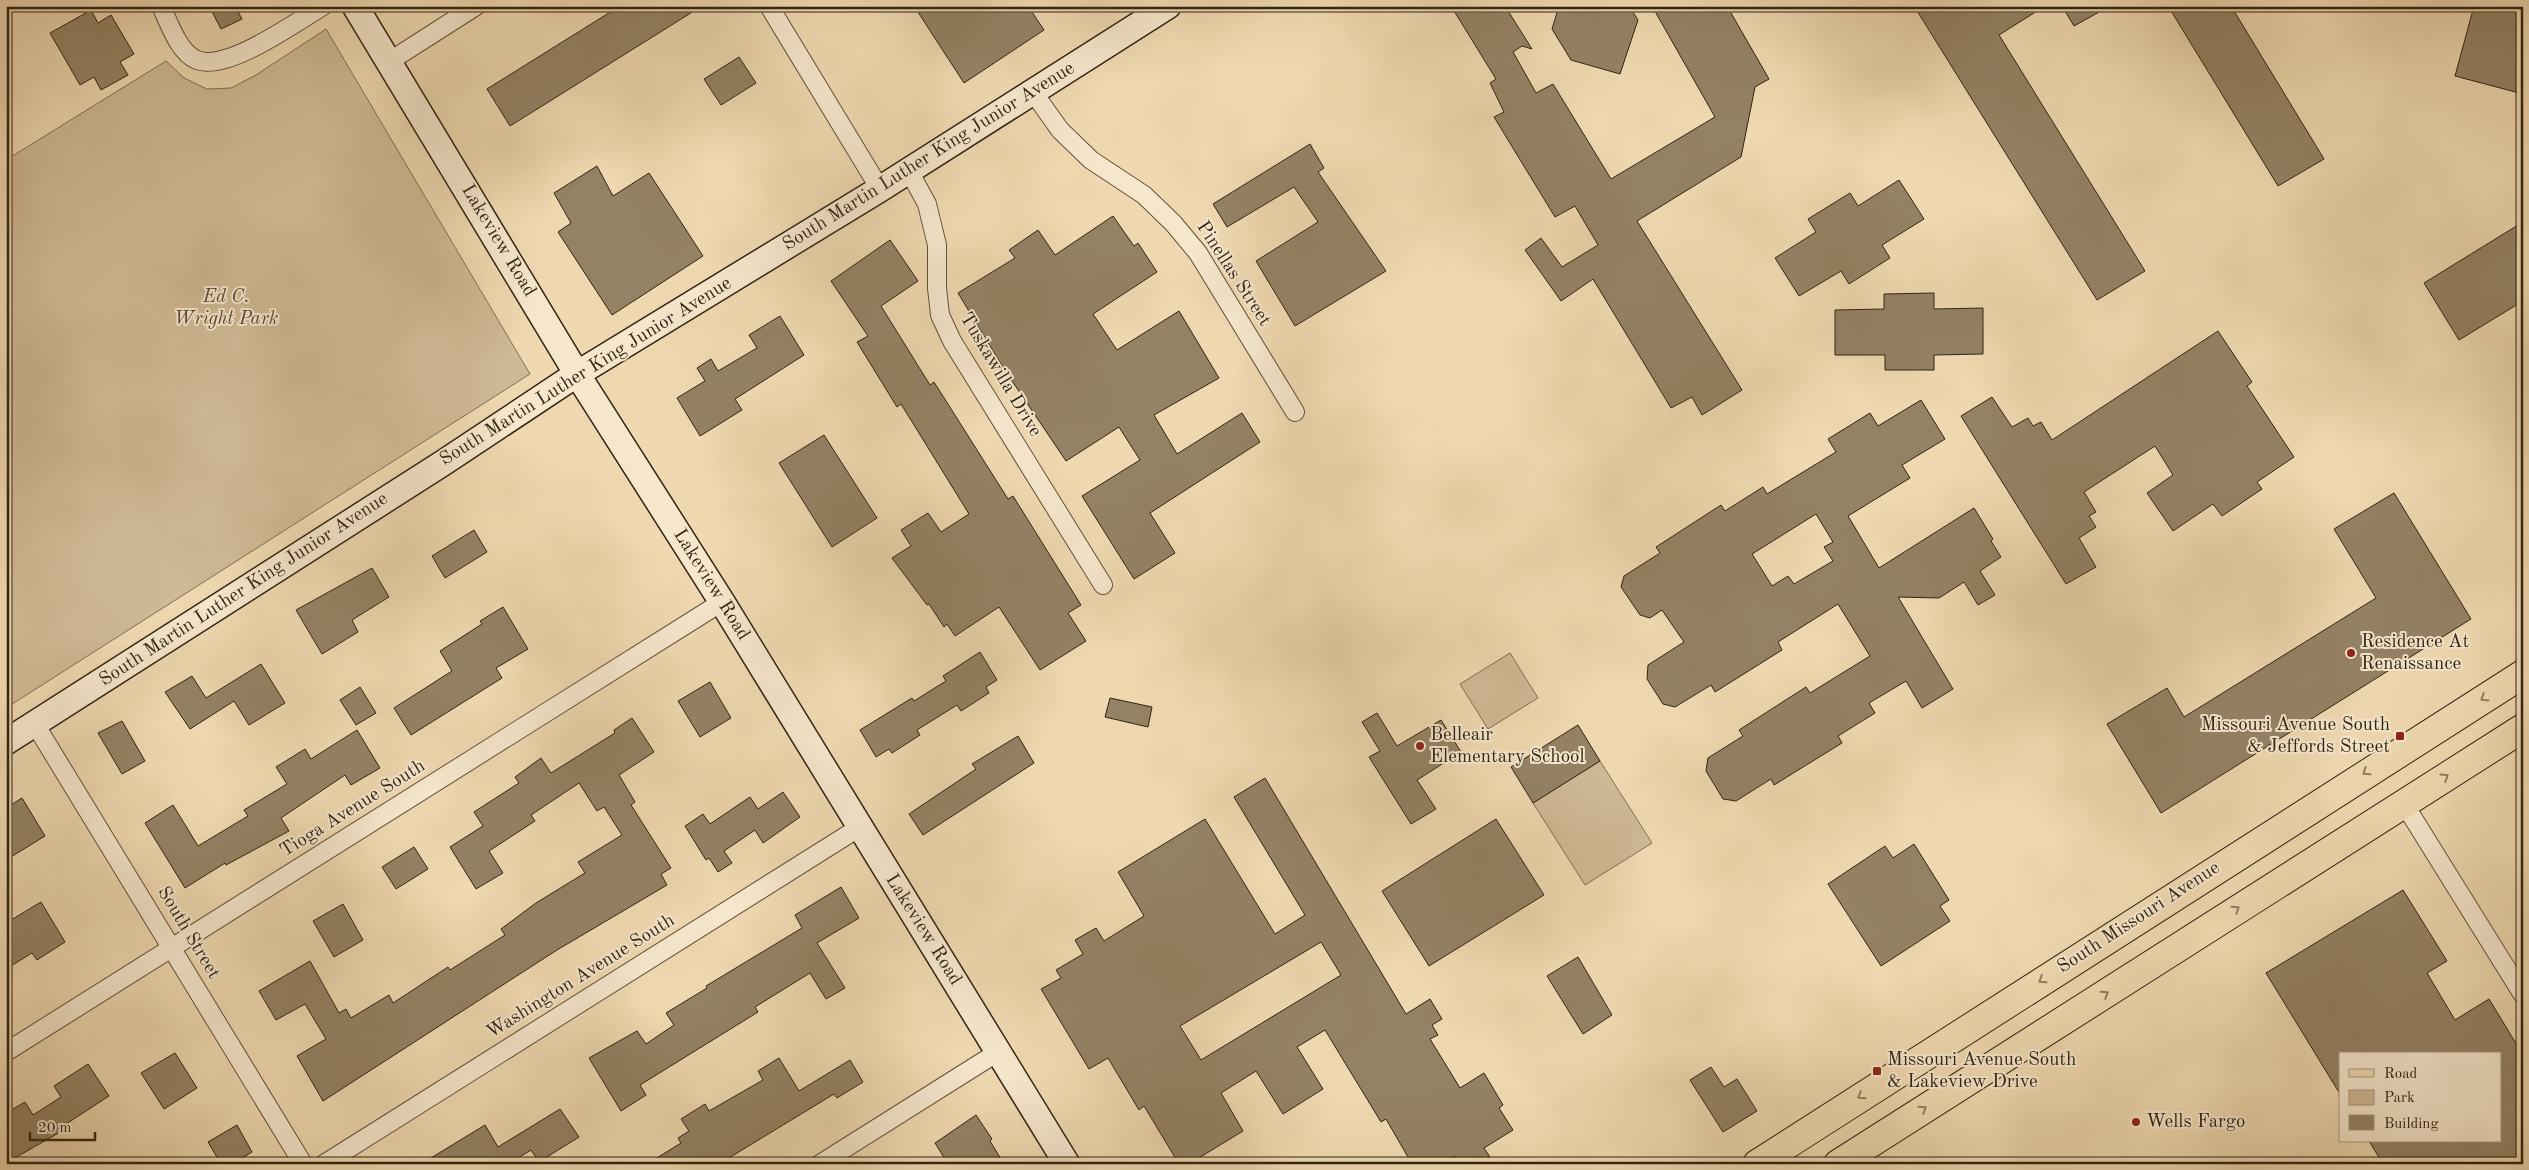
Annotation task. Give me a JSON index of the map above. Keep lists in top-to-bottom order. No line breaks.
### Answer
{"streets":{"main road":["South Missouri Avenue"],"street":["South Martin Luther King Junior Avenue","Lakeview Road","Pinellas Street","Tuskawilla Drive","Tioga Avenue South","South Street","Washington Avenue South"]},"crossings":[["South Martin Luther King Junior Avenue","Lakeview Road"],["South Martin Luther King Junior Avenue","Pinellas Street"],["South Martin Luther King Junior Avenue","Tuskawilla Drive"],["South Martin Luther King Junior Avenue","South Street"],["Lakeview Road","Tioga Avenue South"],["Lakeview Road","Washington Avenue South"],["Tioga Avenue South","South Street"]],"parks":["Ed C. Wright Park"],"places":{"other":["Residence At Renaissance","Belleair Elementary School","Wells Fargo"],"transit":["Missouri Avenue South & Jeffords Street","Missouri Avenue South & Lakeview Drive"]},"legend":["Road","Park","Building"],"scale_bar":"20 m"}
